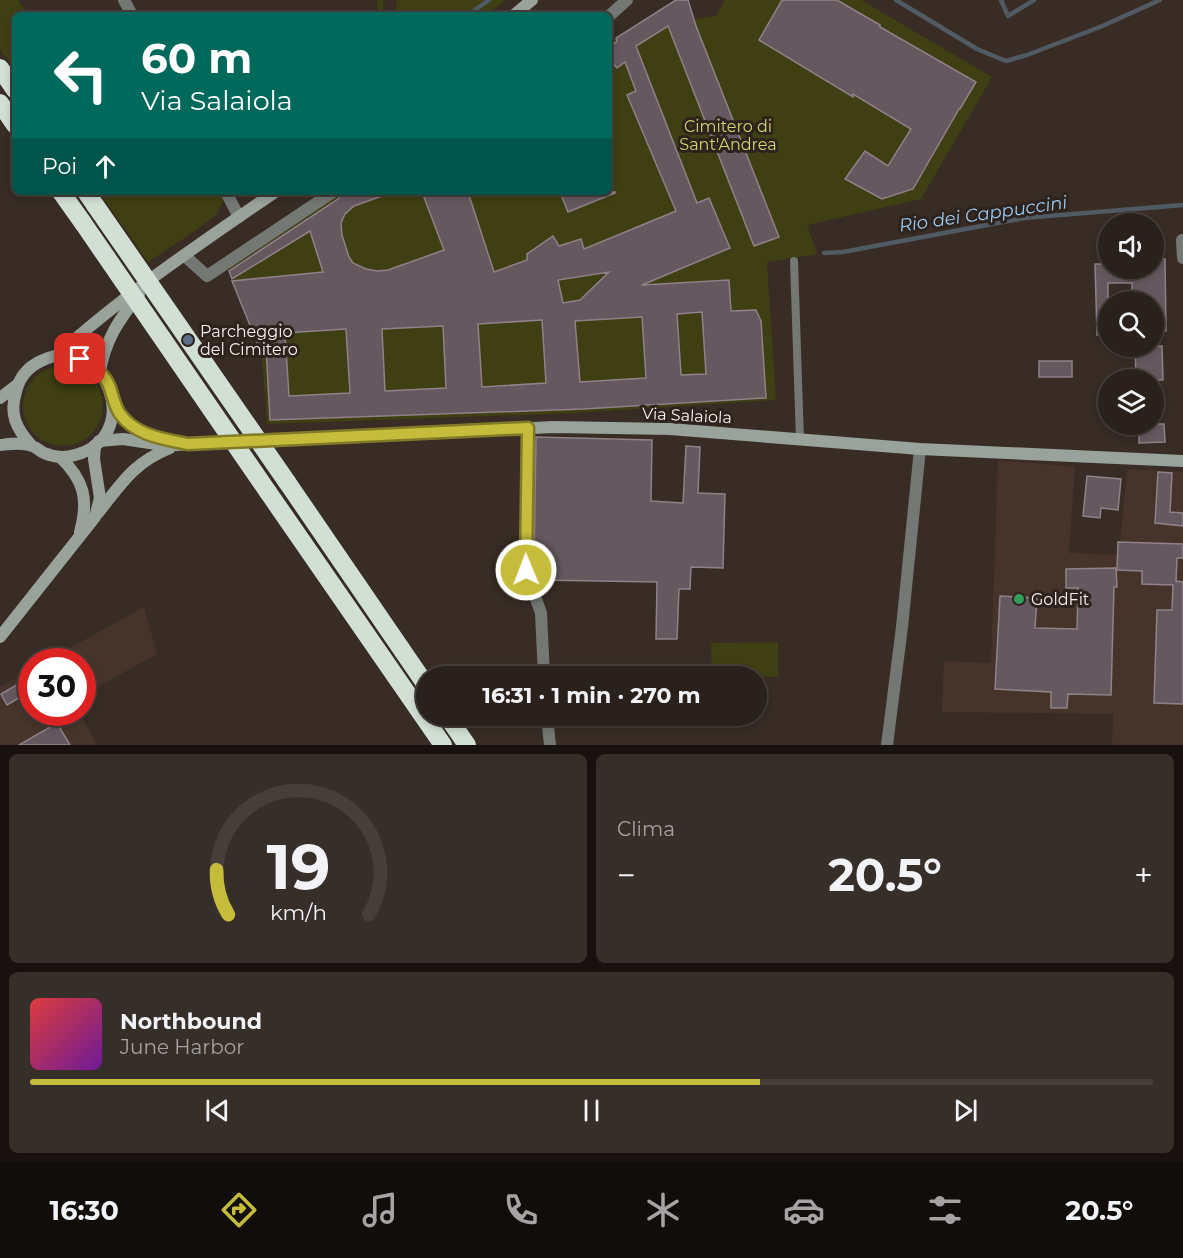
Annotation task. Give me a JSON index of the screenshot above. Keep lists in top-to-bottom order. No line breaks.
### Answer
{"streets":{"street":["Via Salaiola"]},"water":["Rio dei Cappuccini"],"parks":["Cimitero di Sant'Andrea"],"places":["Parcheggio del Cimitero","GoldFit"],"page":{"turn":["60 m","Via Salaiola"],"then":"Poi","limit":"30","trip":"16:31 · 1 min · 270 m","tile":"Clima","heat":["−","20.5°","+"],"song":["Northbound","June Harbor"],"tabs":["16:30","20.5°"],"gauge":["19","km/h"]}}
